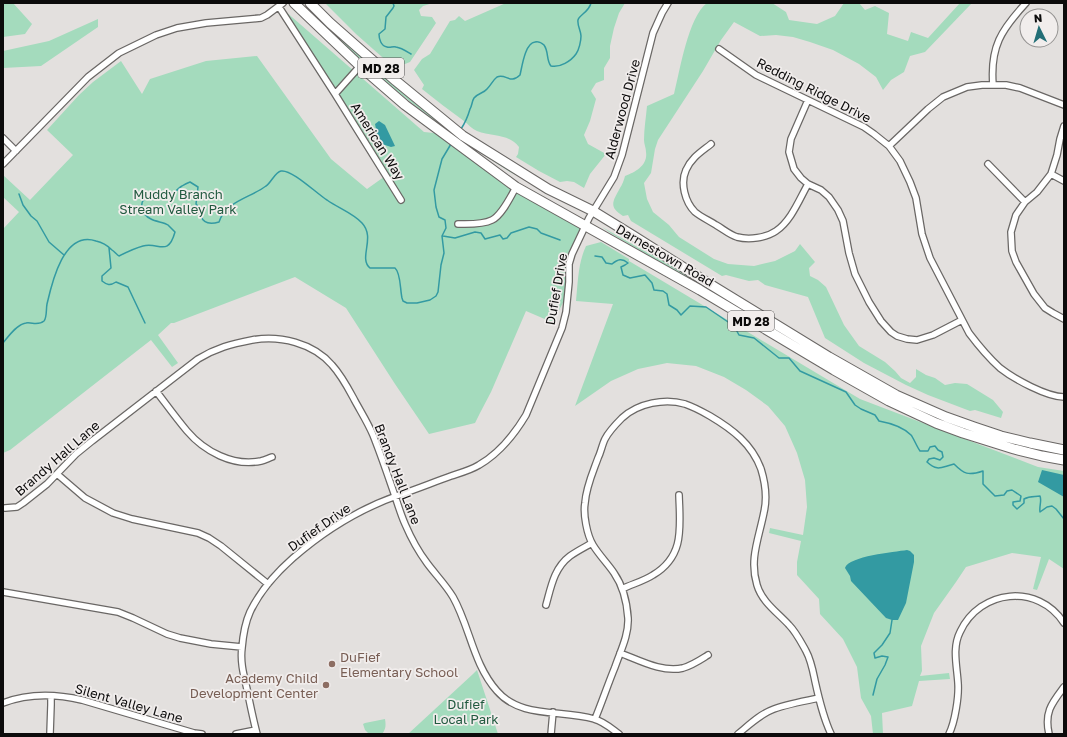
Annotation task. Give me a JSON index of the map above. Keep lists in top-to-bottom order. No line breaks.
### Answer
{"streets":{"main road":["MD 28","Darnestown Road"],"street":["Redding Ridge Drive","Alderwood Drive","American Way","Dufief Drive","Brandy Hall Lane","Silent Valley Lane"]},"crossings":[["Alderwood Drive","Darnestown Road"],["Alderwood Drive","Dufief Drive"],["American Way","Darnestown Road"],["Darnestown Road","Dufief Drive"],["Dufief Drive","Brandy Hall Lane"]],"parks":["Muddy Branch Stream Valley Park","Dufief Local Park"],"places":["DuFief Elementary School","Academy Child Development Center"],"north":"top"}
